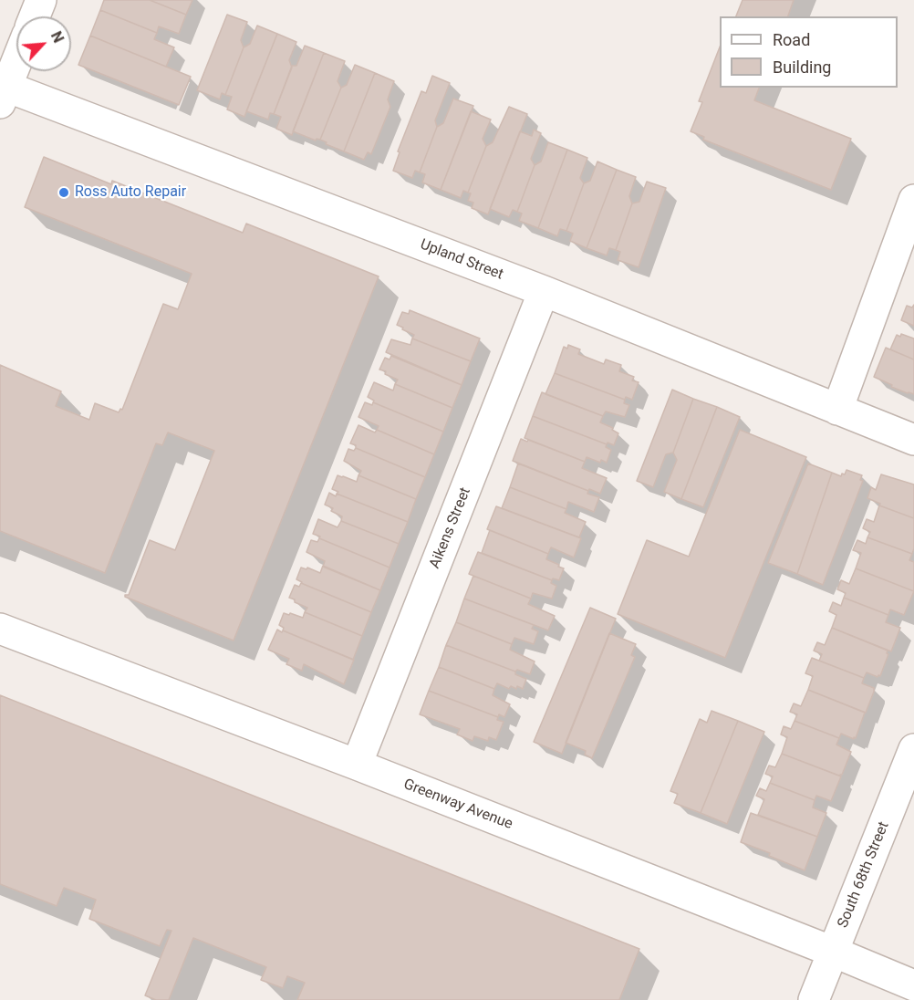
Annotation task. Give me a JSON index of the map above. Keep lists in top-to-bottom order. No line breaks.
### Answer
{"streets":{"street":["Upland Street","Aikens Street","Greenway Avenue","South 68th Street"]},"crossings":[["Upland Street","Aikens Street"],["Aikens Street","Greenway Avenue"],["Greenway Avenue","South 68th Street"]],"places":["Ross Auto Repair"],"legend":["Road","Building"],"north":"top right"}
